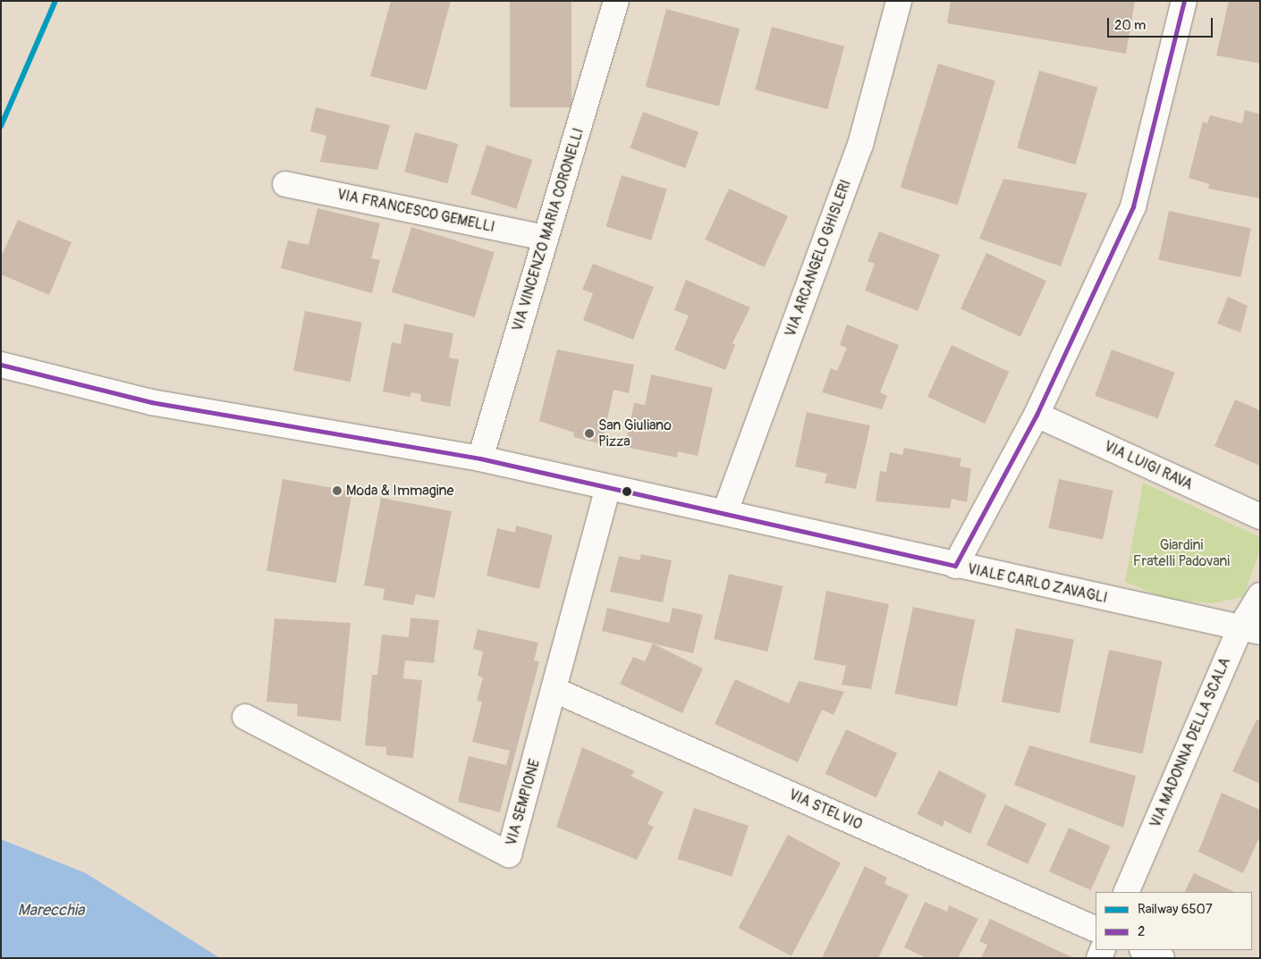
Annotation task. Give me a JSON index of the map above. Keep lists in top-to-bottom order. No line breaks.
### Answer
{"streets":{"street":["VIA FRANCESCO GEMELLI","VIA VINCENZO MARIA CORONELLI","VIA ARCANGELO GHISLERI","VIA LUIGI RAVA","VIALE CARLO ZAVAGLI","VIA MADONNA DELLA SCALA","VIA SEMPIONE","VIA STELVIO"]},"crossings":[["VIA FRANCESCO GEMELLI","VIA VINCENZO MARIA CORONELLI"],["VIA VINCENZO MARIA CORONELLI","VIALE CARLO ZAVAGLI"],["VIA ARCANGELO GHISLERI","VIALE CARLO ZAVAGLI"],["VIALE CARLO ZAVAGLI","VIA MADONNA DELLA SCALA"],["VIALE CARLO ZAVAGLI","VIA SEMPIONE"],["VIA SEMPIONE","VIA STELVIO"]],"water":["Marecchia"],"parks":["Giardini Fratelli Padovani"],"places":["San Giuliano Pizza","Moda & Immagine"],"lines":["rail line 6507","transit line 2"],"legend":["Railway 6507","2"],"scale_bar":"20 m"}
